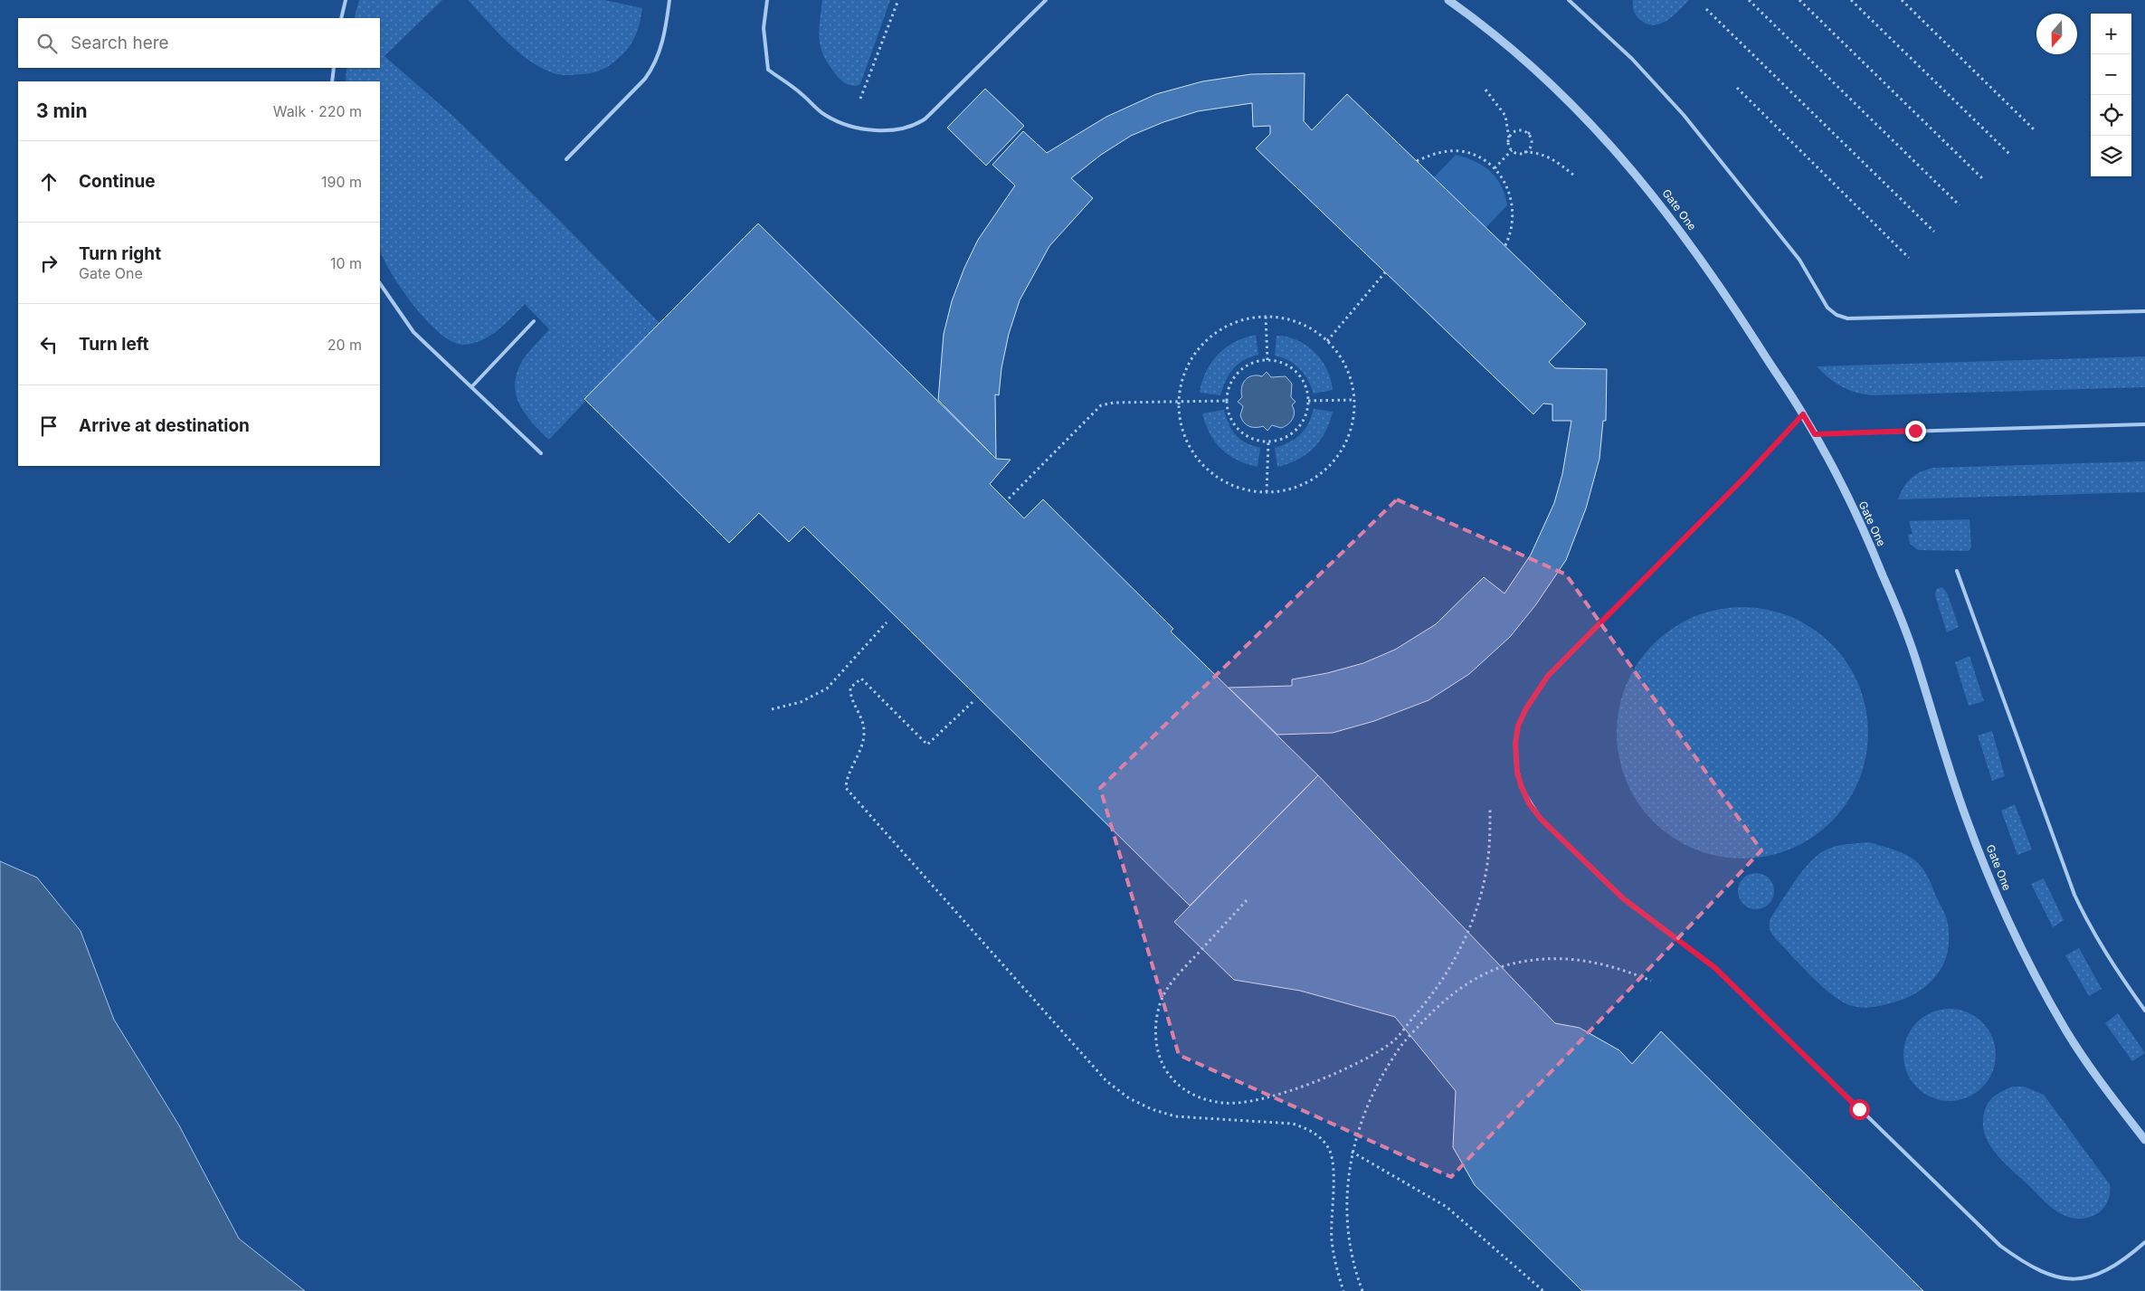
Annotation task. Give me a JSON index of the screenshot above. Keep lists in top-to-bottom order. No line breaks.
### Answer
{"streets":{"street":["Gate One"]},"north":"bottom","page":{"map_buttons":["+","−"],"search":"Search here","heading":["3 min","Walk · 220 m"],"list":[["Continue","190 m"],["Turn right","Gate One","10 m"],["Turn left","20 m"],"Arrive at destination"]}}
